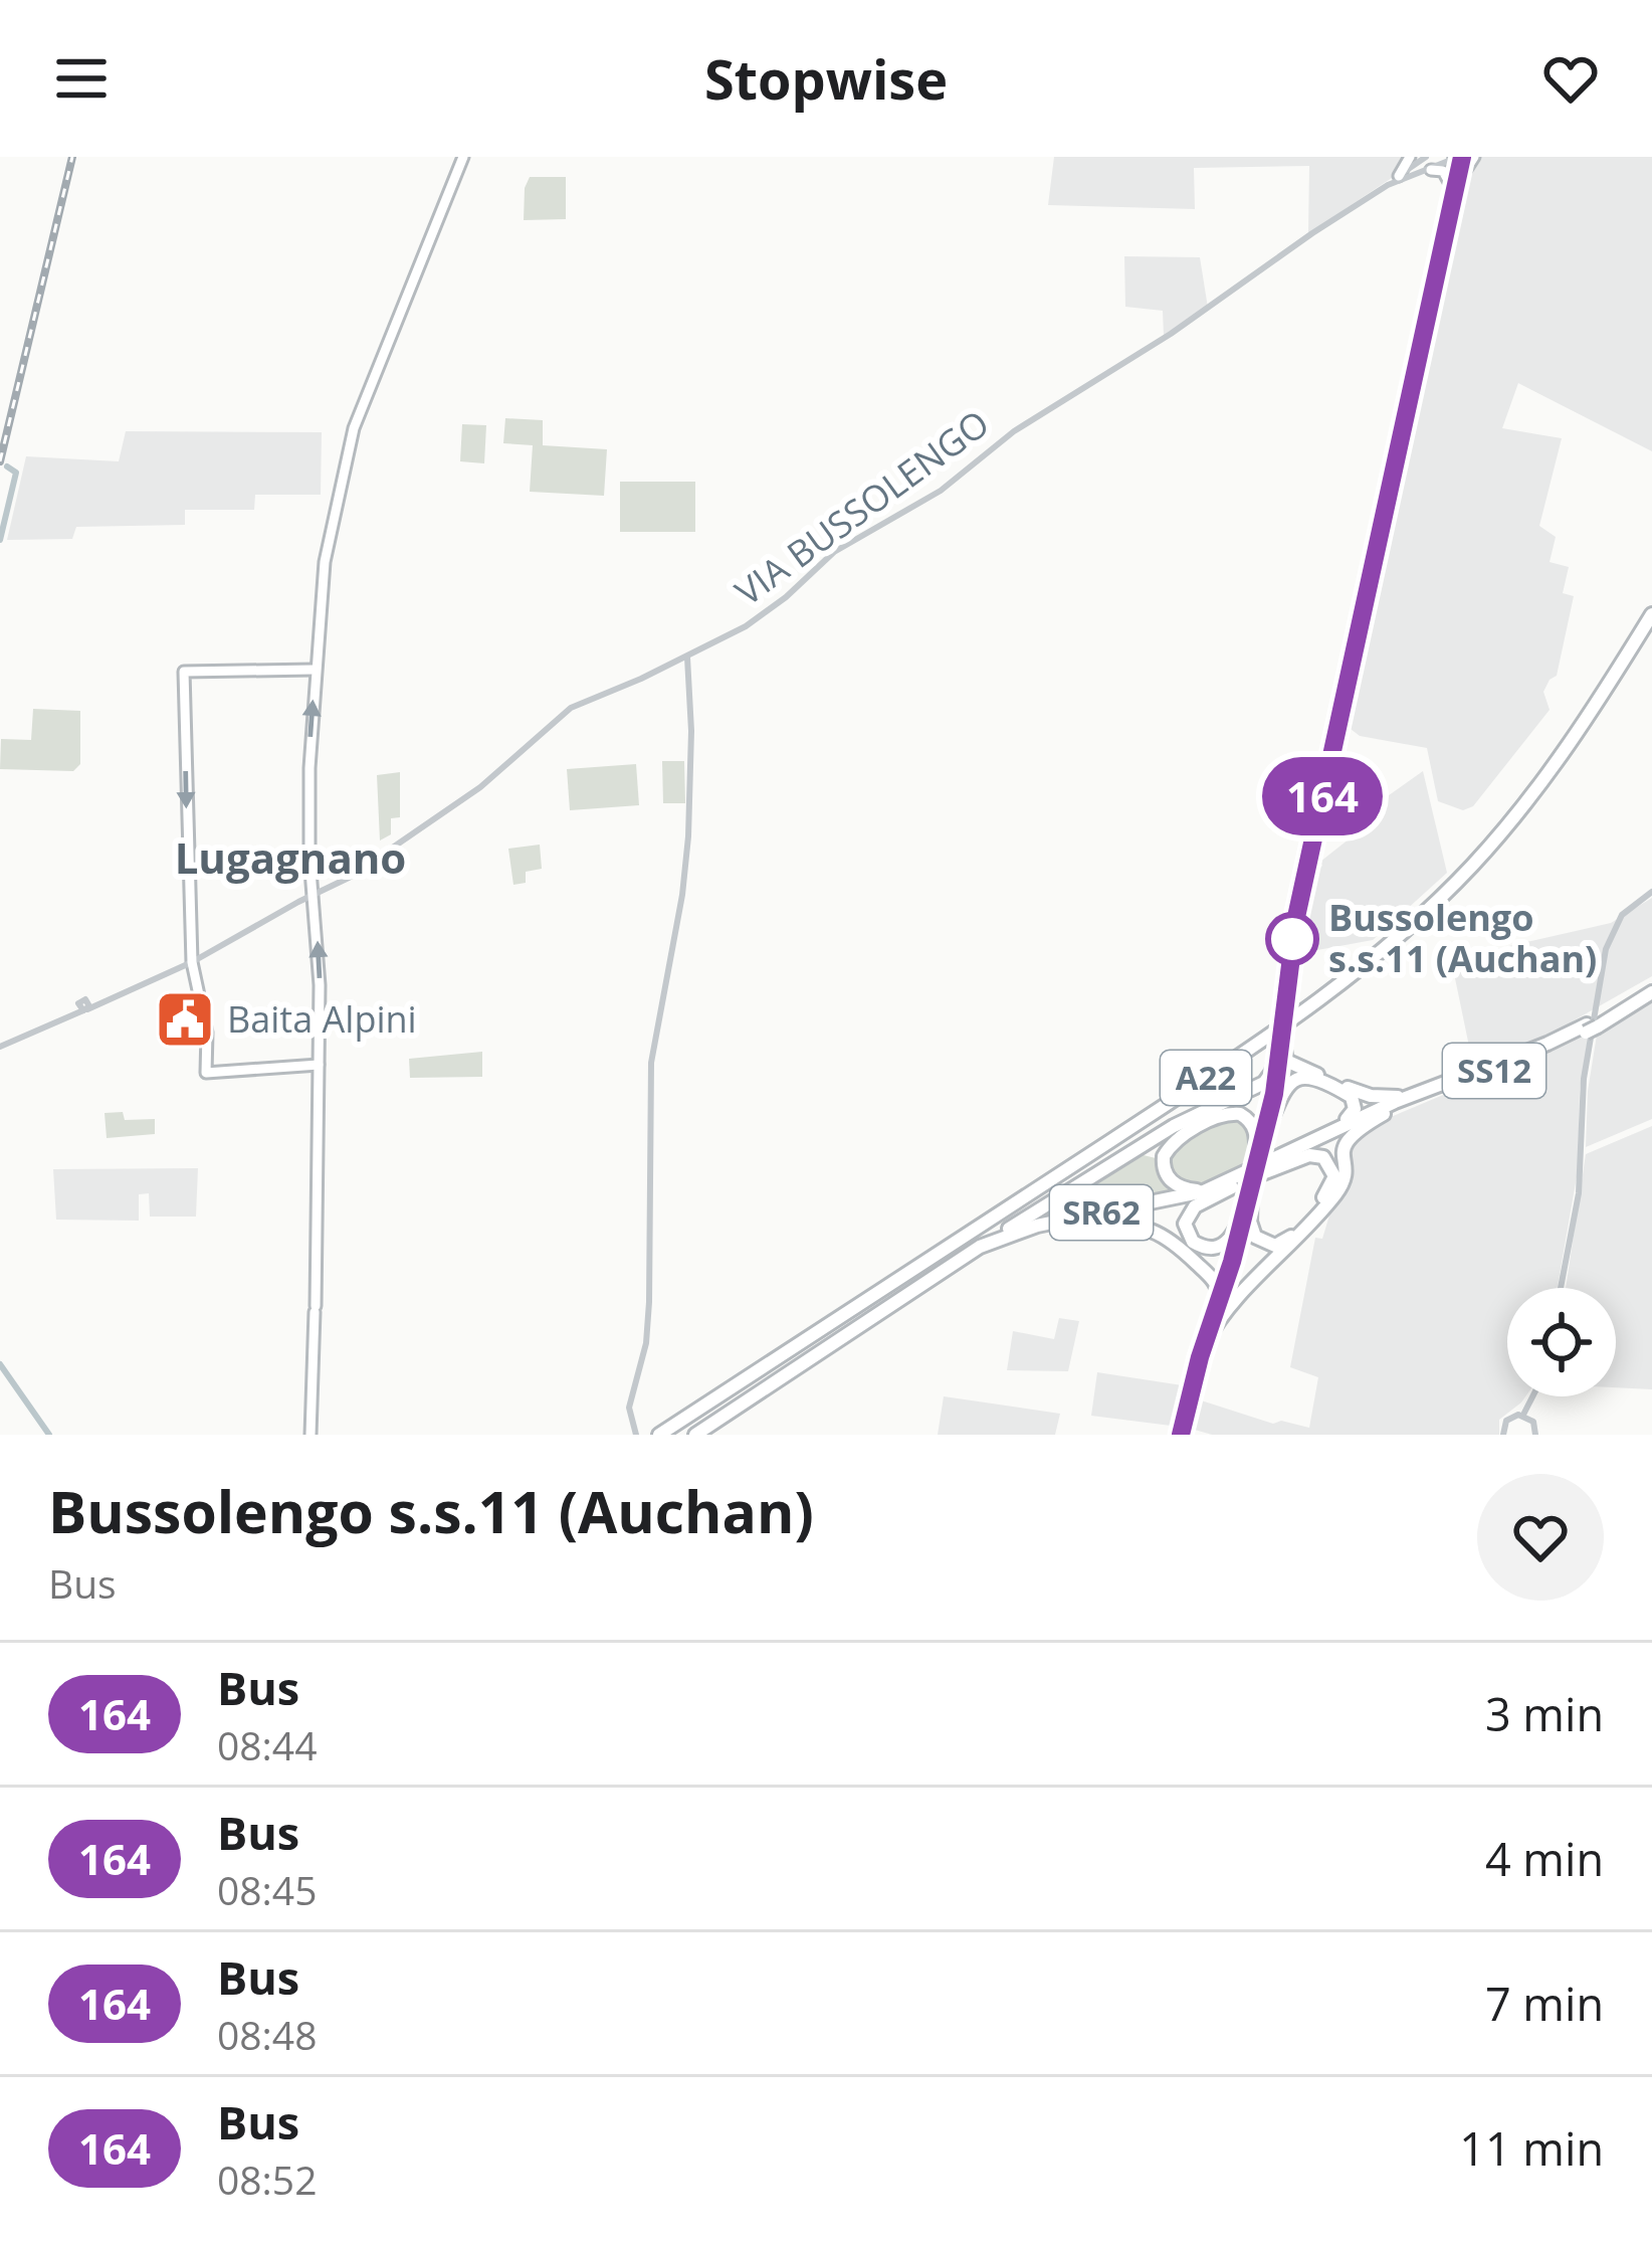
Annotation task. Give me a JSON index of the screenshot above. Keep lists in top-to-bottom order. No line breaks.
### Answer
{"streets":{"highway":["SS12","A22","SR62"],"street":["VIA BUSSOLENGO"]},"crossings":[["SS12","SR62"]],"districts":["Lugagnano"],"places":{"other":["Bussolengo s.s.11 (Auchan)"],"public building":["Baita Alpini"]},"lines":["bus line 164"],"page":{"header":"Stopwise","on_map":"164","heading":["Bussolengo s.s.11 (Auchan)","Bus"],"list":[{"mark":"164","name":"Bus","note":"08:44","value":"3 min"},{"mark":"164","name":"Bus","note":"08:45","value":"4 min"},{"mark":"164","name":"Bus","note":"08:48","value":"7 min"},{"mark":"164","name":"Bus","note":"08:52","value":"11 min"}]}}
